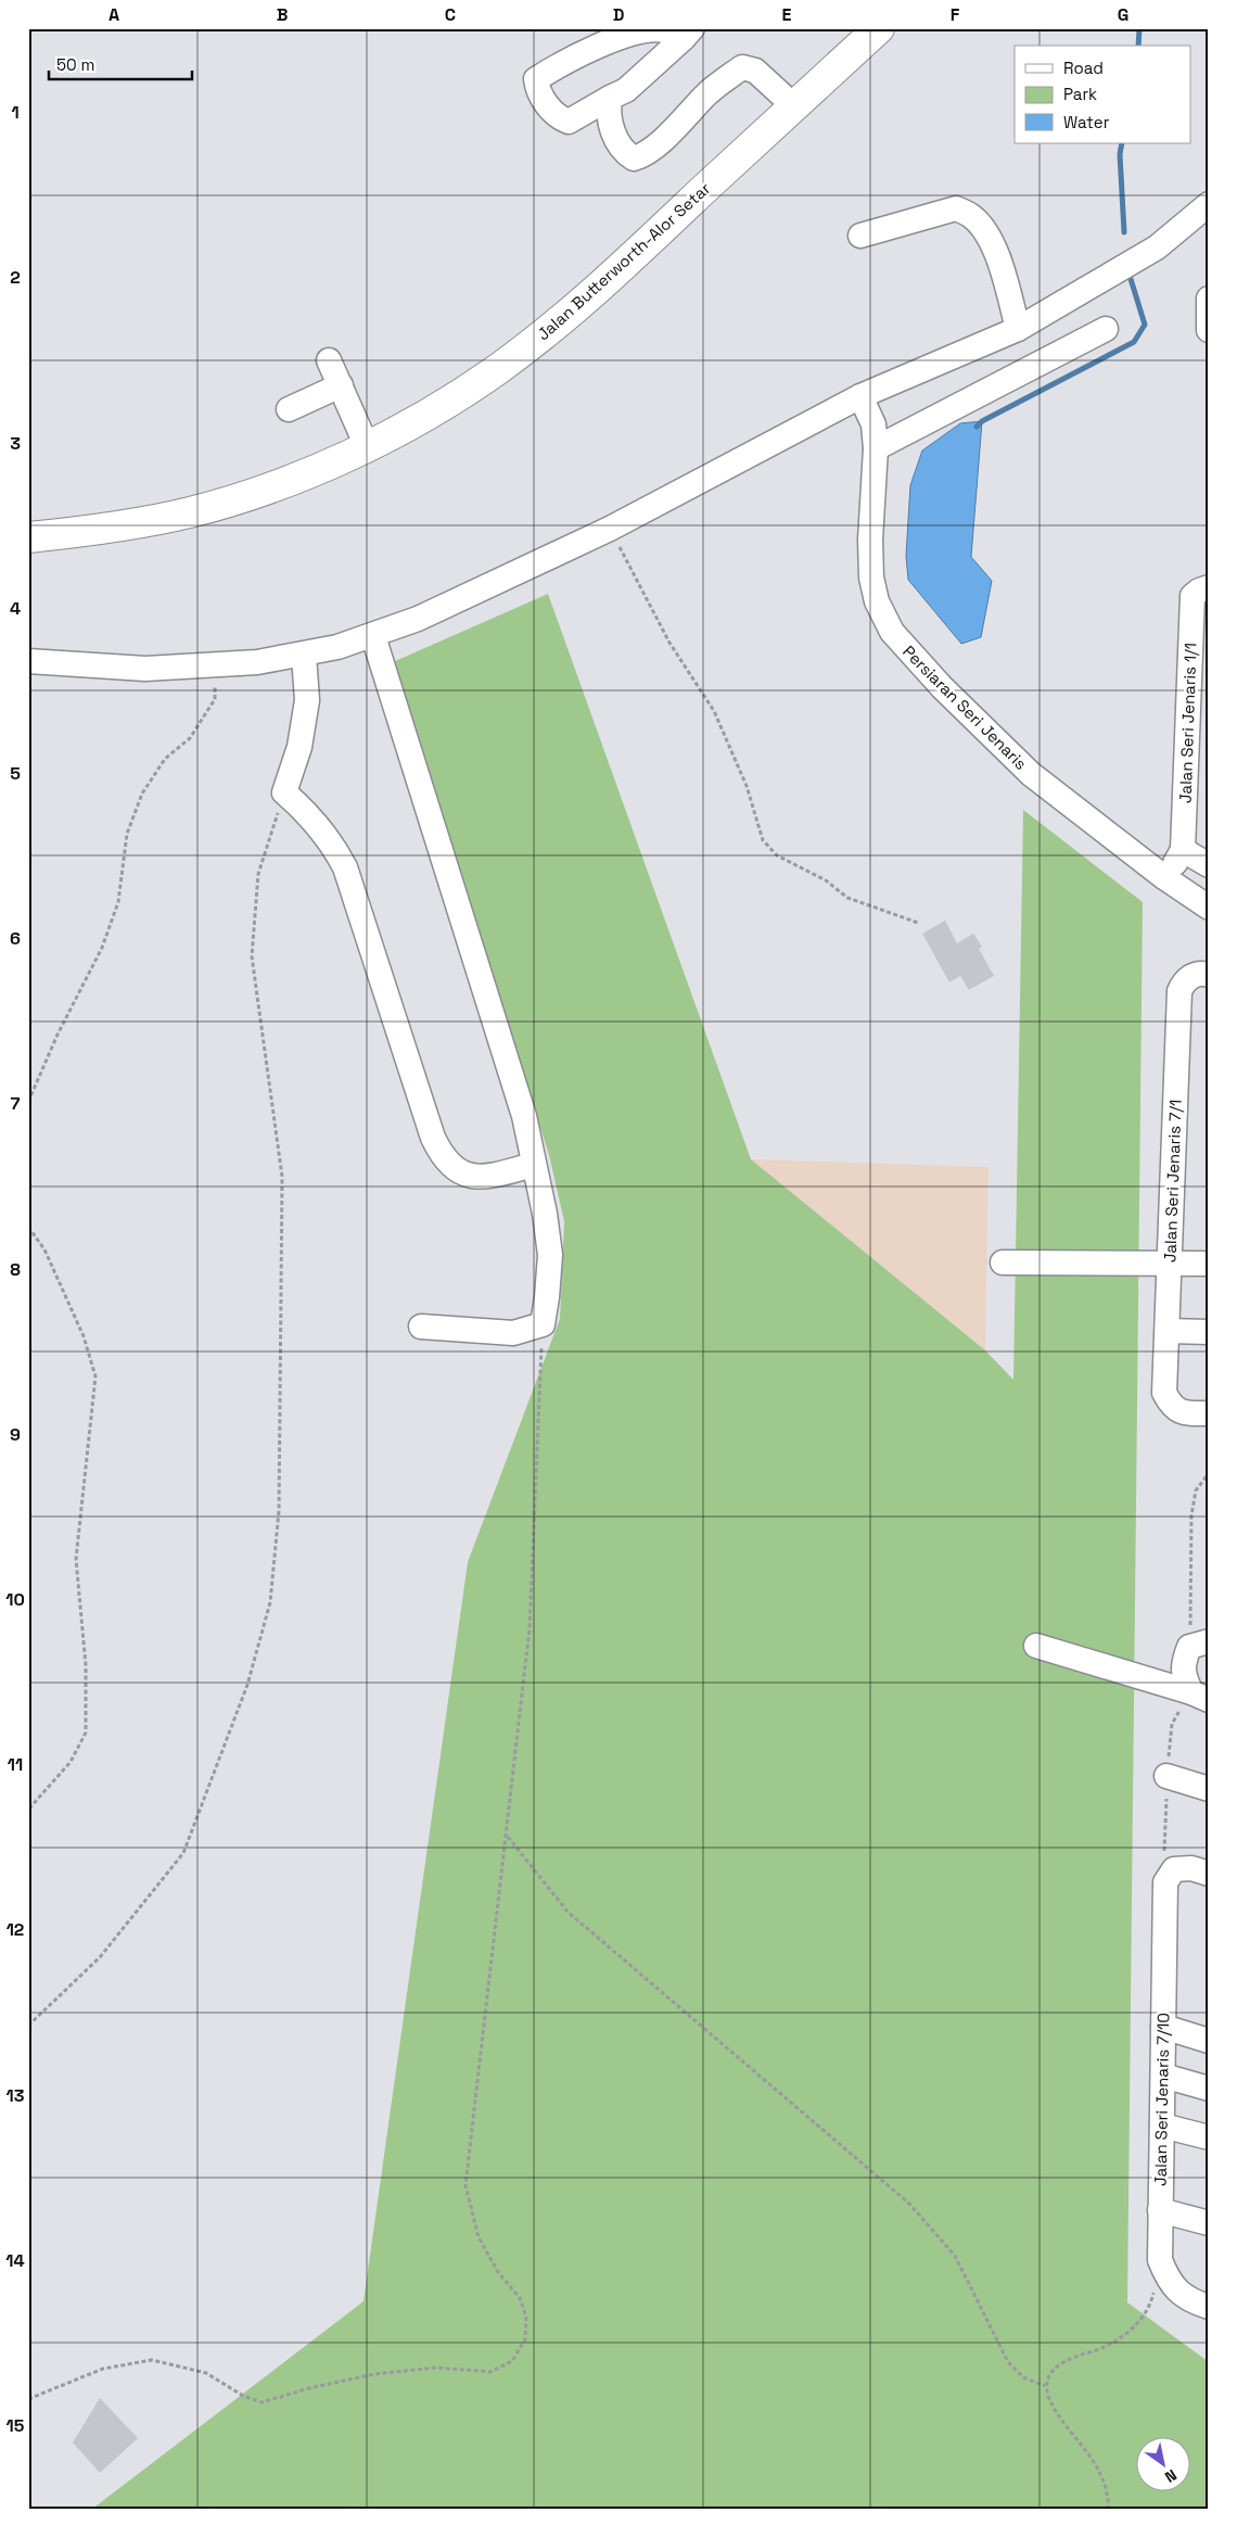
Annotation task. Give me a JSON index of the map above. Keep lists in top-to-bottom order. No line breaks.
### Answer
{"streets":{"main road":["Jalan Butterworth-Alor Setar"],"street":["Persiaran Seri Jenaris","Jalan Seri Jenaris 1/1","Jalan Seri Jenaris 7/1","Jalan Seri Jenaris 7/10"]},"legend":["Road","Park","Water"],"scale_bar":"50 m","north":"bottom right","grid":{"columns":["A","B","C","D","E","F","G"],"rows":["1","2","3","4","5","6","7","8","9","10","11","12","13","14","15"]}}
